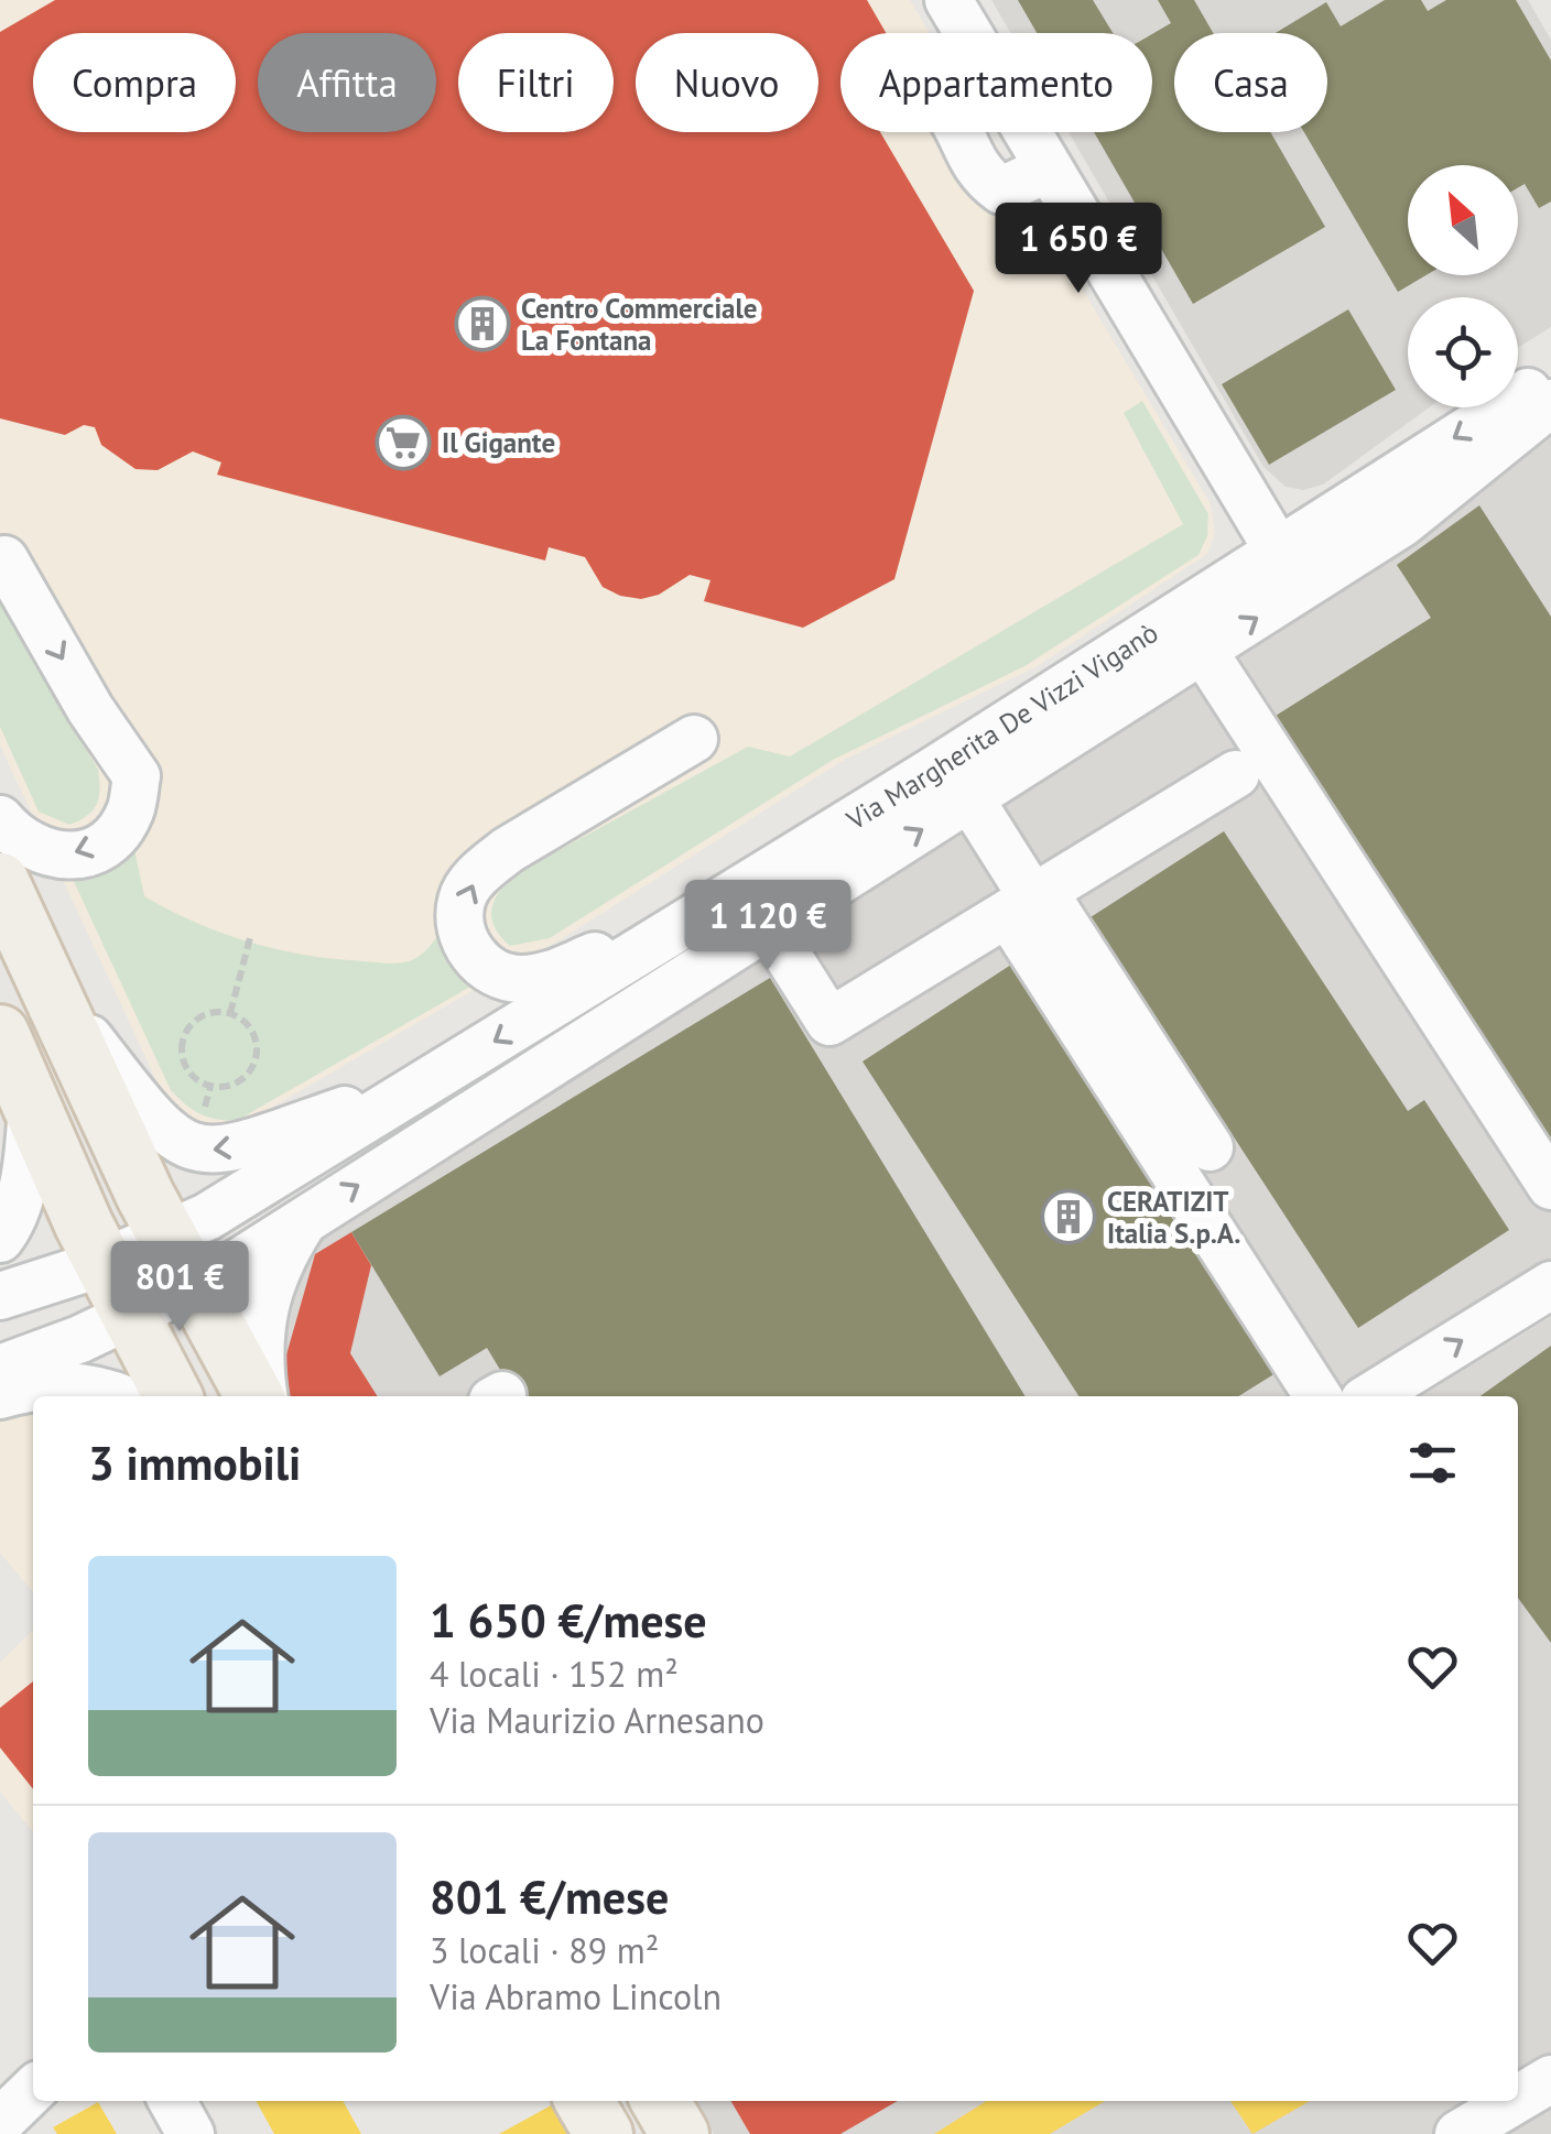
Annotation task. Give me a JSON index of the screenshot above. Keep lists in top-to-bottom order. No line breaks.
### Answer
{"streets":{"street":["Via Margherita De Vizzi Viganò"]},"places":{"building":["Centro Commerciale La Fontana","CERATIZIT Italia S.p.A."],"supermarket":["Il Gigante"]},"north":"top left","page":{"chip":["Compra","Affitta","Filtri","Nuovo","Appartamento","Casa"],"price":["1 650 €","1 120 €","801 €"],"heading":"3 immobili","list":[{"name":"1 650 €/mese","note":"4 locali · 152 m² · Via Maurizio Arnesano"},{"name":"801 €/mese","note":"3 locali · 89 m² · Via Abramo Lincoln"}]}}
